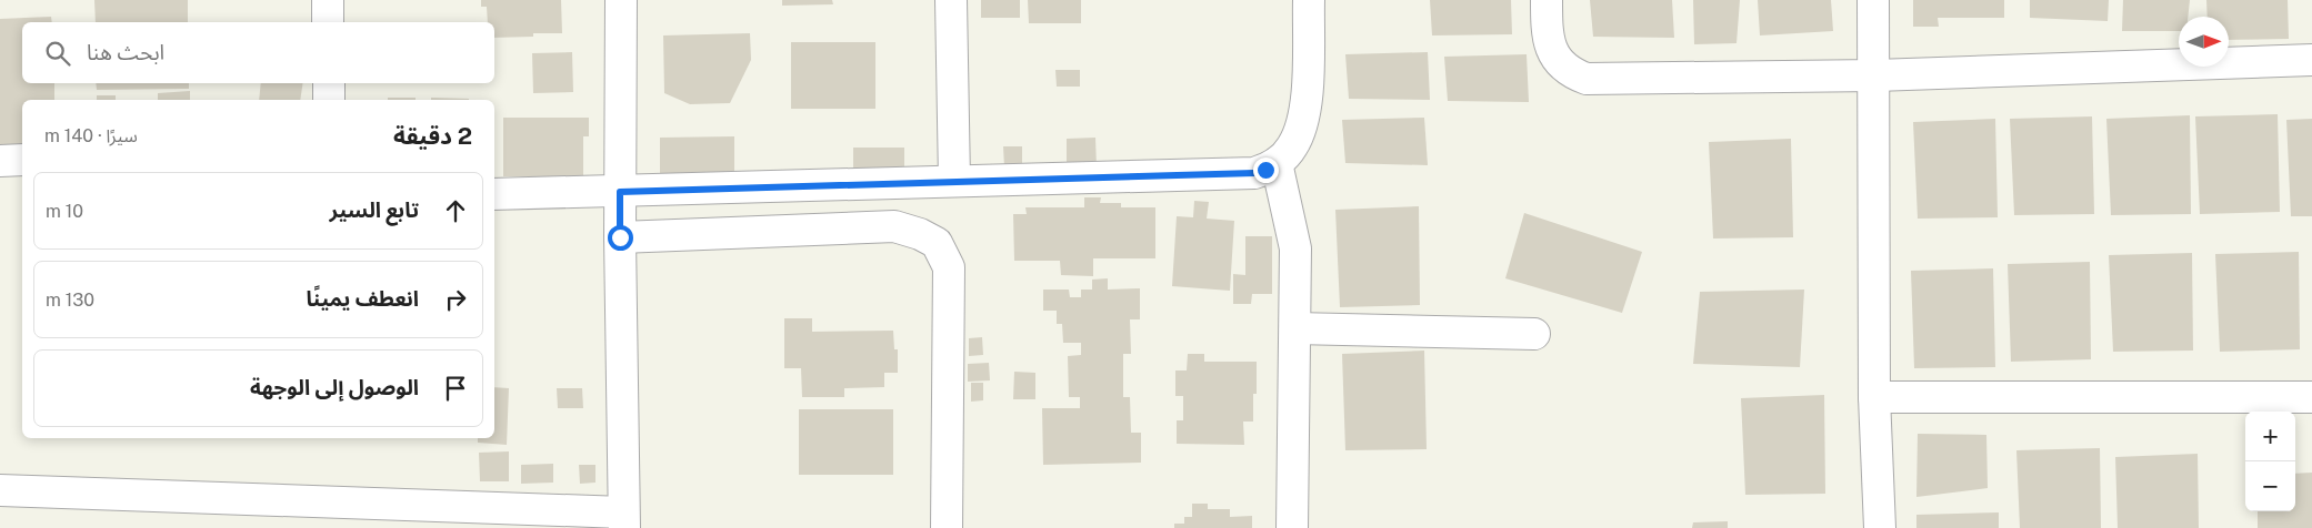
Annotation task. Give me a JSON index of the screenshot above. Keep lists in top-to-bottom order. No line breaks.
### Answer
{"north":"right","page":{"search":"ابحث هنا","heading":["2 دقيقة","سيرًا · 140 m"],"list":[["تابع السير","10 m"],["انعطف يمينًا","130 m"],"الوصول إلى الوجهة"],"map_buttons":["+","−"]}}
